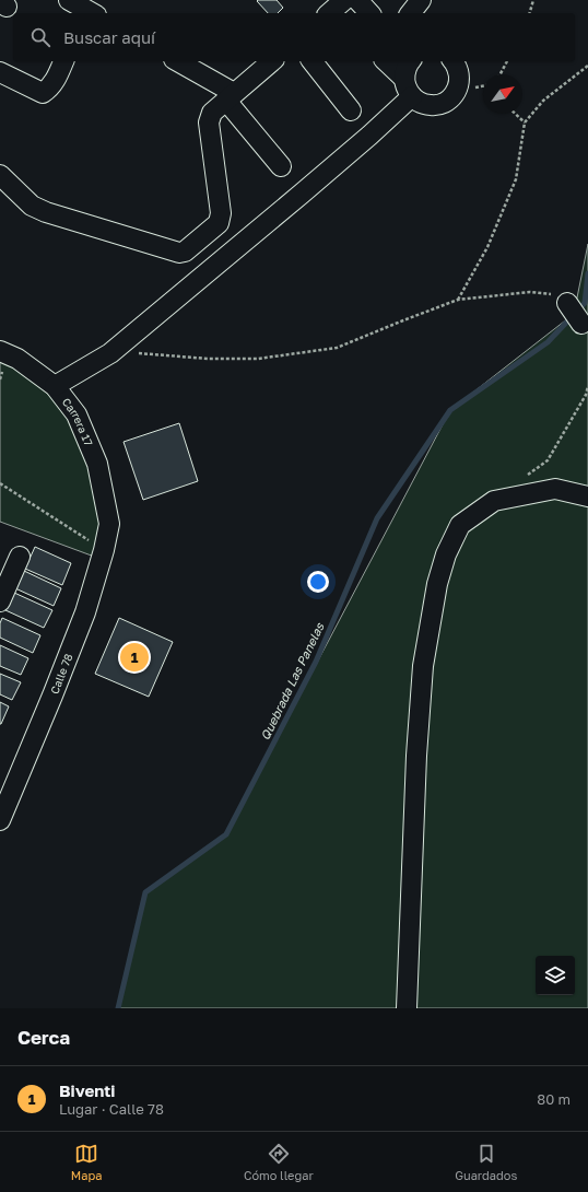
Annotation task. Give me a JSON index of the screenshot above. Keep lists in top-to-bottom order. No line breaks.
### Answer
{"streets":{"street":["Carrera 17","Calle 78"]},"crossings":[["Carrera 17","Calle 78"]],"water":["Quebrada Las Panelas"],"north":"top right","page":{"search":"Buscar aquí","pins":"1","heading":"Cerca","list":[{"mark":"1","name":"Biventi","note":"Lugar · Calle 78","value":"80 m"}],"nav":["Mapa","Cómo llegar","Guardados"]}}
